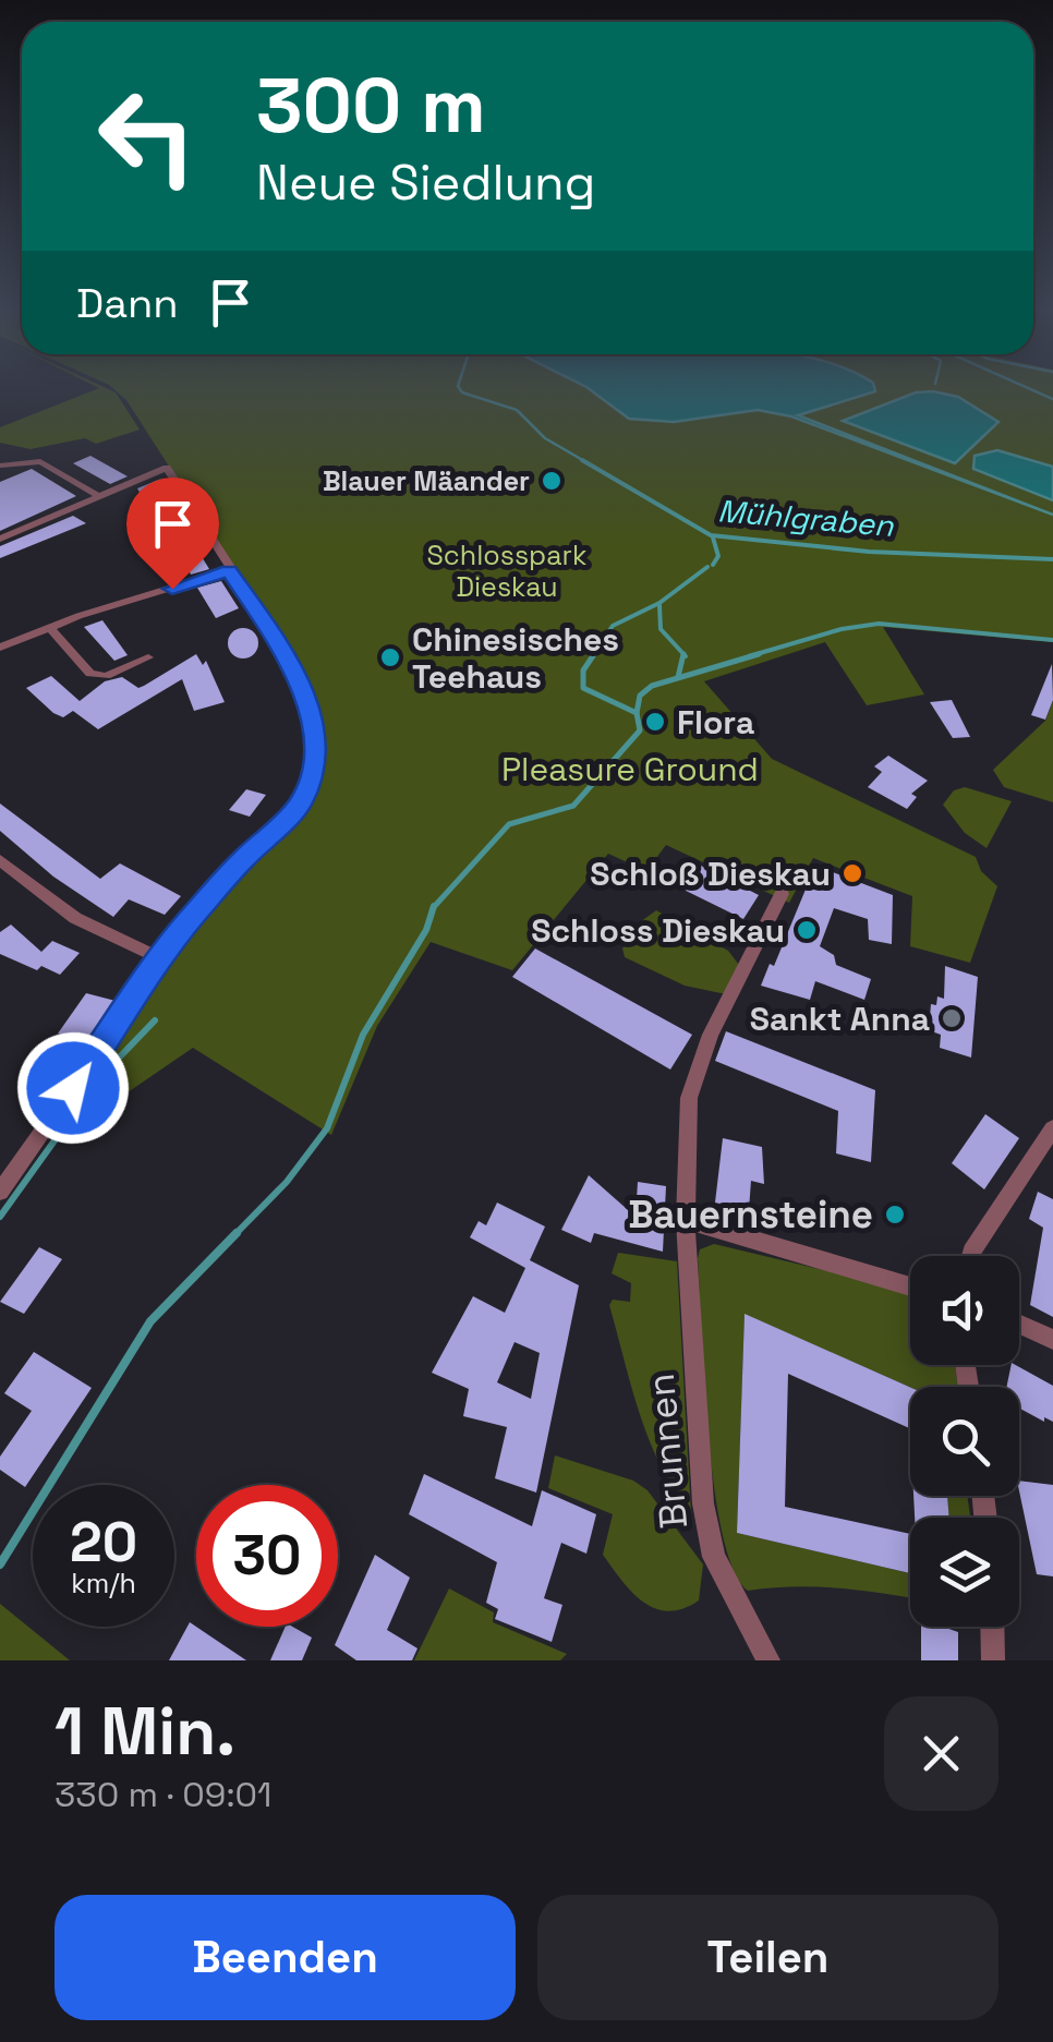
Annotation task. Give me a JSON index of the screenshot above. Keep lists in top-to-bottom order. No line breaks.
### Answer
{"streets":{"street":["Brunnen"]},"water":["Mühlgraben"],"parks":["Schlosspark Dieskau","Pleasure Ground"],"places":["Blauer Mäander","Chinesisches Teehaus","Flora","Schloß Dieskau","Schloss Dieskau","Sankt Anna","Bauernsteine"],"page":{"turn":["300 m","Neue Siedlung"],"then":"Dann","speed":"20 km/h","limit":"30","heading":["1 Min.","330 m · 09:01"],"buttons":["Beenden","Teilen"]}}
